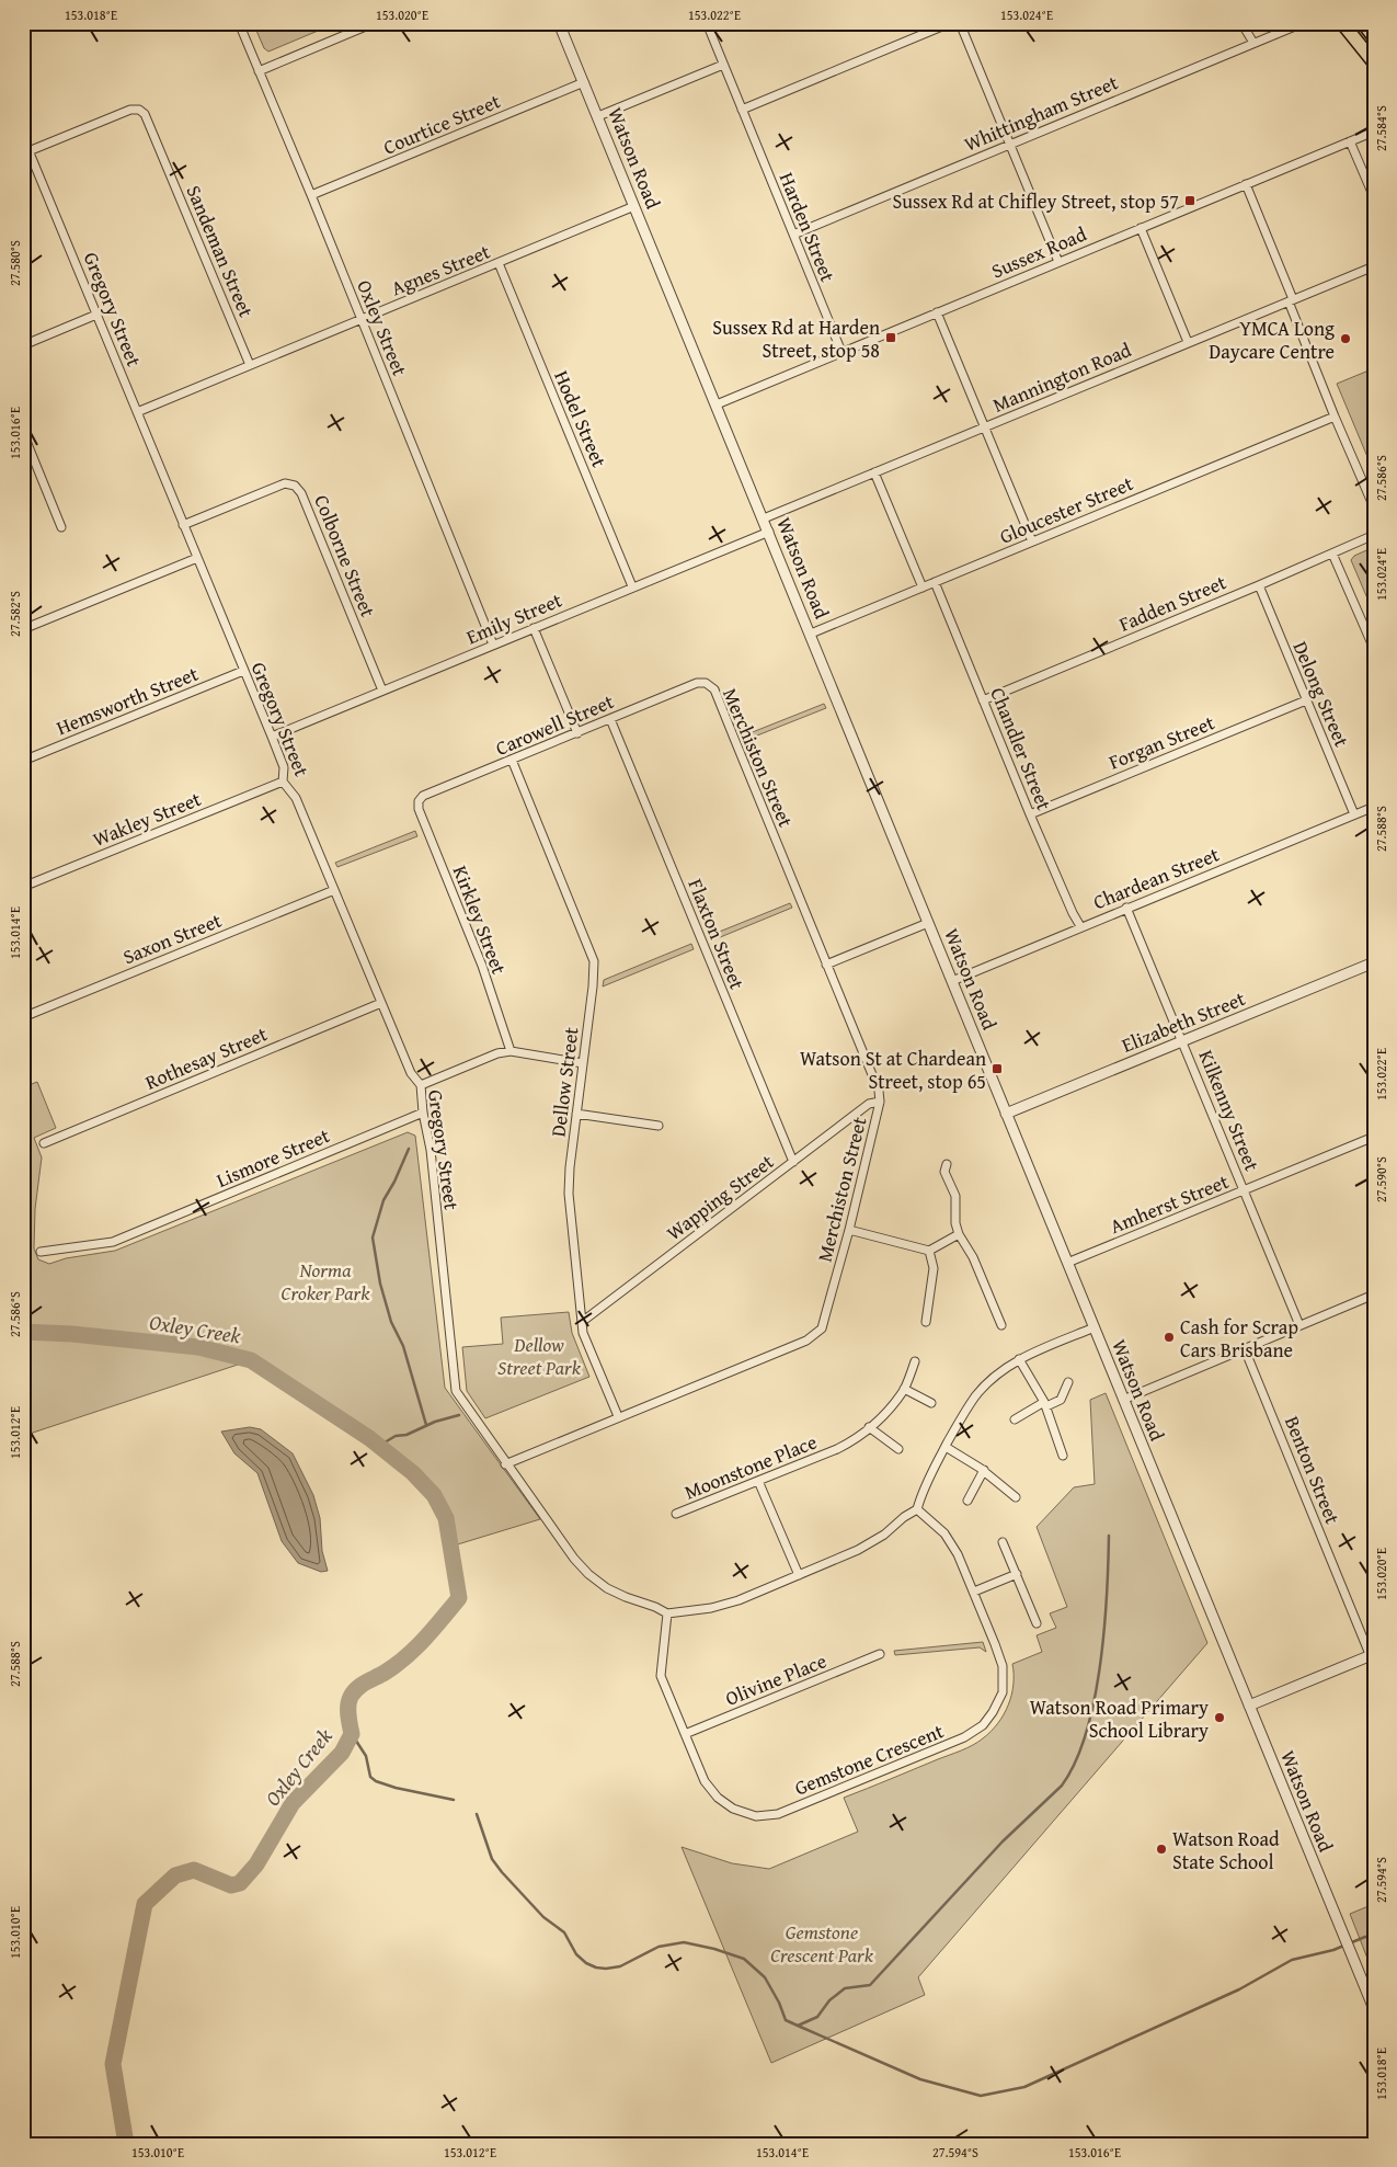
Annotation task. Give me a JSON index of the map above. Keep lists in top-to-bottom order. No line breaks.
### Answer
{"streets":{"street":["Whittingham Street","Courtice Street","Watson Road","Harden Street","Sandeman Street","Sussex Road","Agnes Street","Gregory Street","Oxley Street","Mannington Road","Hodel Street","Gloucester Street","Colborne Street","Fadden Street","Emily Street","Delong Street","Hemsworth Street","Carowell Street","Forgan Street","Chandler Street","Merchiston Street","Wakley Street","Chardean Street","Kirkley Street","Flaxton Street","Saxon Street","Elizabeth Street","Rothesay Street","Dellow Street","Kilkenny Street","Lismore Street","Wapping Street","Amherst Street","Moonstone Place","Benton Street","Olivine Place","Gemstone Crescent"]},"crossings":[["Whittingham Street","Harden Street"],["Courtice Street","Watson Road"],["Courtice Street","Oxley Street"],["Watson Road","Sussex Road"],["Watson Road","Agnes Street"],["Watson Road","Mannington Road"],["Watson Road","Gloucester Street"],["Watson Road","Emily Street"],["Watson Road","Chardean Street"],["Watson Road","Elizabeth Street"],["Watson Road","Amherst Street"],["Harden Street","Sussex Road"],["Sandeman Street","Agnes Street"],["Sandeman Street","Gregory Street"],["Agnes Street","Gregory Street"],["Agnes Street","Oxley Street"],["Agnes Street","Hodel Street"],["Gregory Street","Colborne Street"],["Gregory Street","Emily Street"],["Gregory Street","Hemsworth Street"],["Gregory Street","Merchiston Street"],["Gregory Street","Wakley Street"],["Gregory Street","Saxon Street"],["Gregory Street","Rothesay Street"],["Gregory Street","Lismore Street"],["Gregory Street","Gemstone Crescent"],["Oxley Street","Emily Street"],["Hodel Street","Emily Street"],["Gloucester Street","Chandler Street"],["Colborne Street","Emily Street"],["Fadden Street","Delong Street"],["Fadden Street","Chandler Street"],["Delong Street","Forgan Street"],["Delong Street","Chardean Street"],["Carowell Street","Merchiston Street"],["Carowell Street","Kirkley Street"],["Carowell Street","Flaxton Street"],["Carowell Street","Dellow Street"],["Forgan Street","Chandler Street"],["Chandler Street","Chardean Street"],["Merchiston Street","Dellow Street"],["Merchiston Street","Wapping Street"],["Chardean Street","Kilkenny Street"],["Flaxton Street","Wapping Street"],["Elizabeth Street","Kilkenny Street"],["Dellow Street","Wapping Street"],["Kilkenny Street","Amherst Street"],["Olivine Place","Gemstone Crescent"]],"water":["Oxley Creek"],"parks":["Norma Croker Park","Dellow Street Park","Gemstone Crescent Park"],"places":{"transit":["Sussex Rd at Chifley Street, stop 57","Sussex Rd at Harden Street, stop 58","Watson St at Chardean Street, stop 65"],"other":["YMCA Long Daycare Centre","Cash for Scrap Cars Brisbane","Watson Road Primary School Library","Watson Road State School"]},"coordinates":["153.018°E","153.020°E","153.022°E","153.024°E","27.584°S","27.580°S","153.016°E","27.586°S","27.582°S","27.588°S","153.014°E","27.590°S","153.012°E","27.594°S","153.010°E"]}
